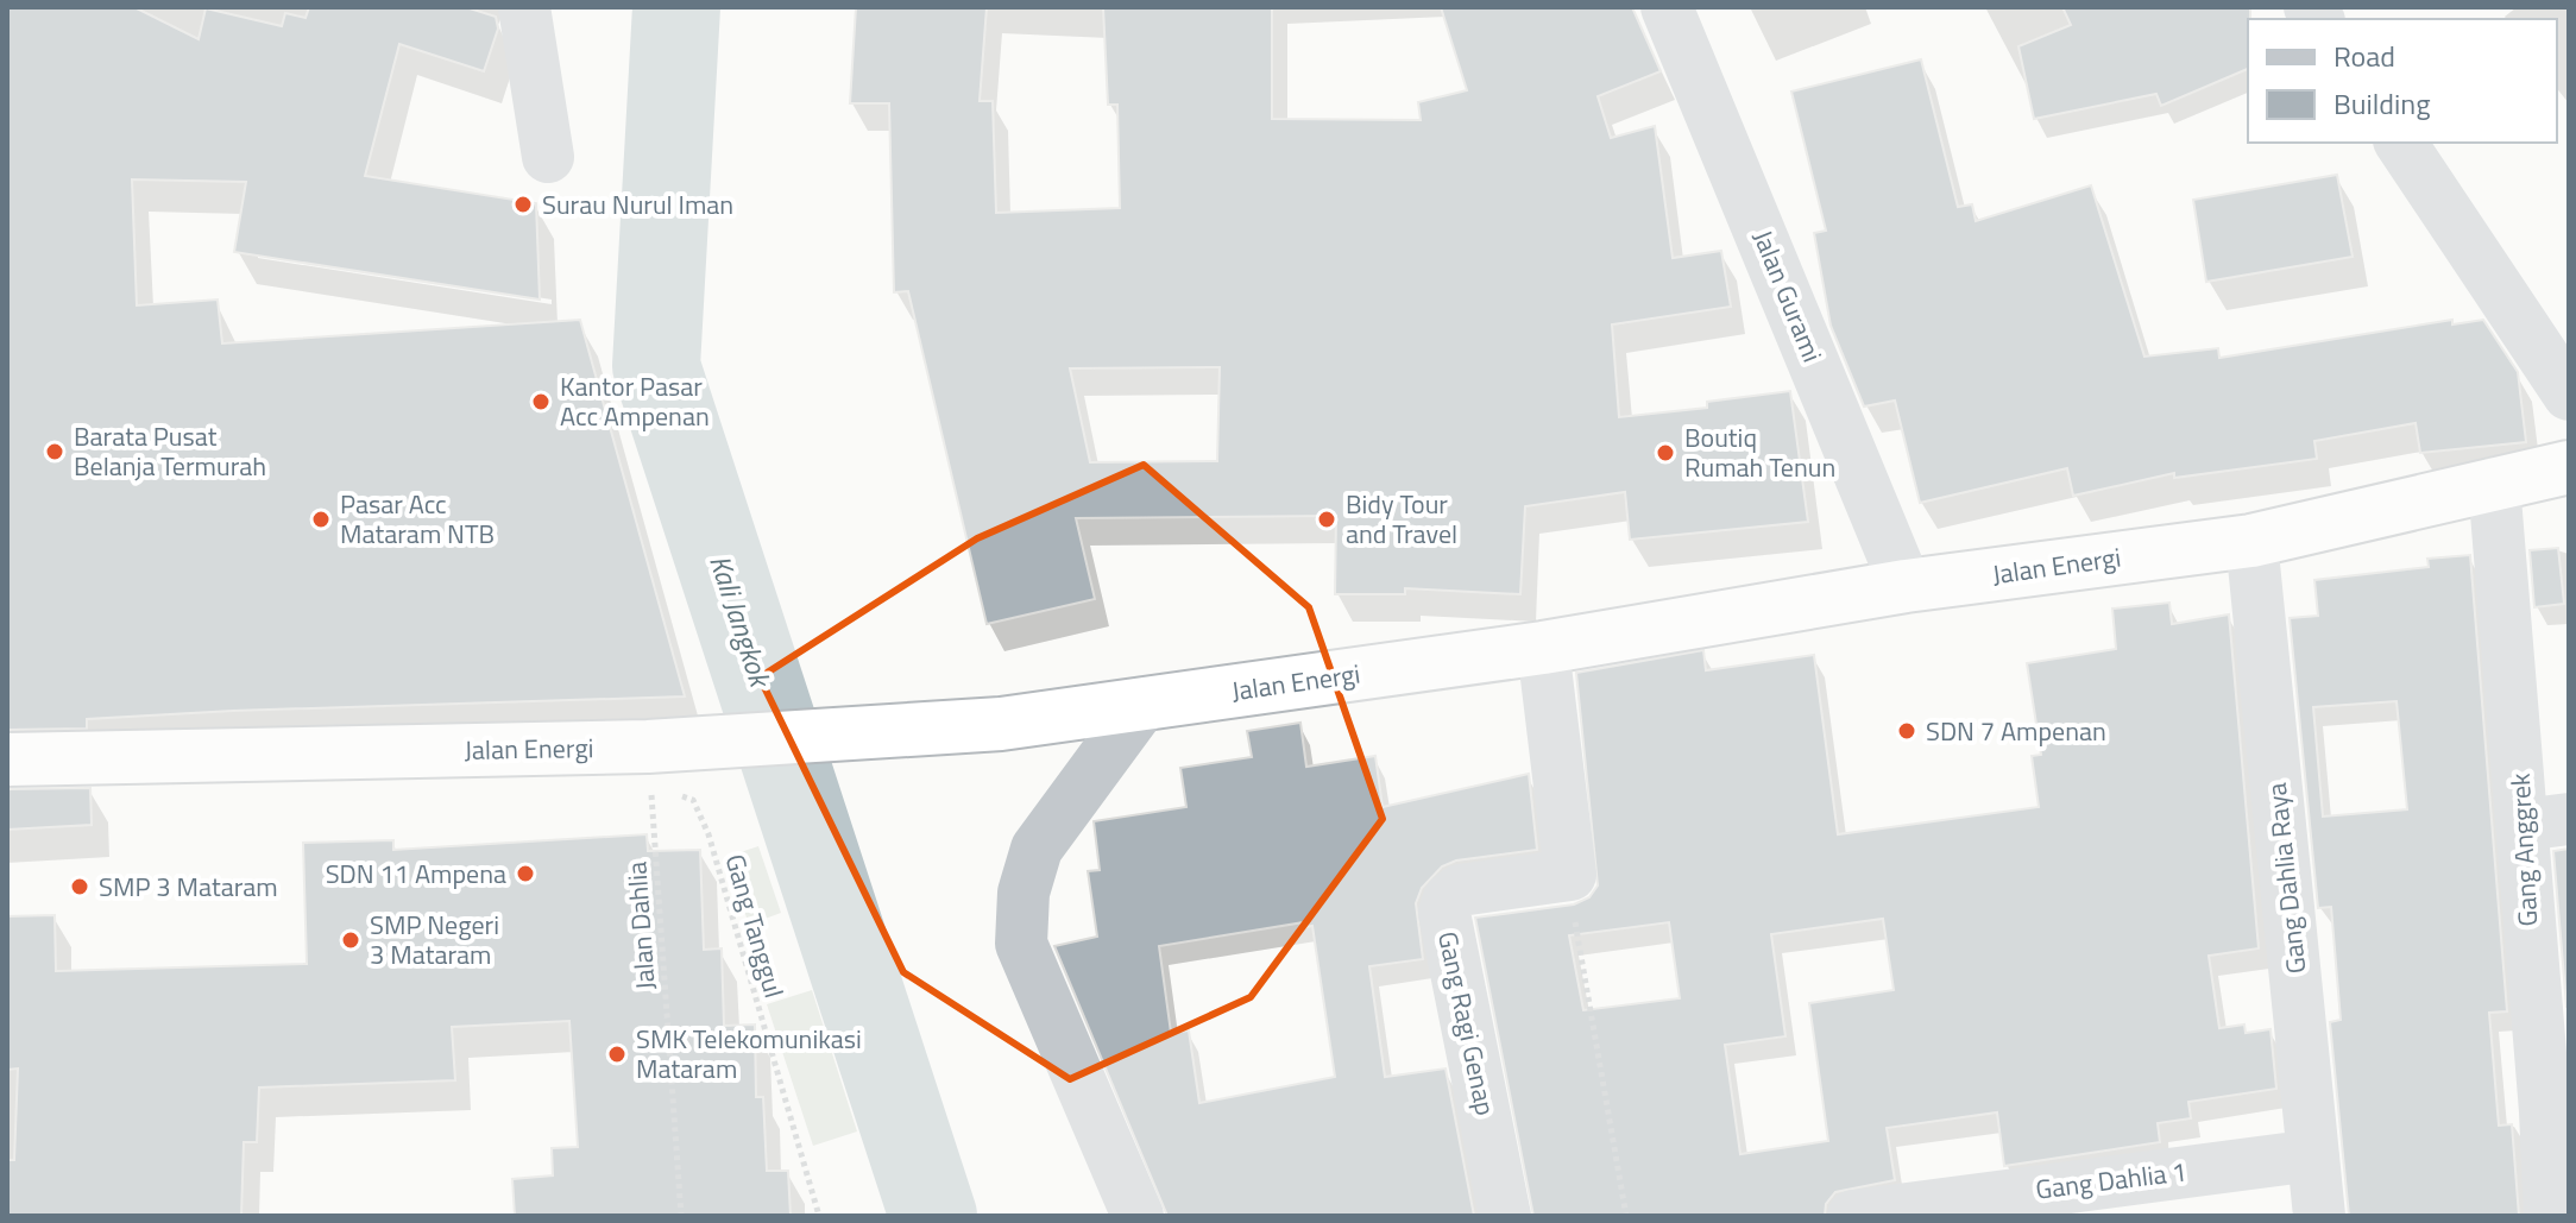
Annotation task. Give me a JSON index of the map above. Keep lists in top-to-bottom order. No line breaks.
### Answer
{"streets":{"highway":["Jalan Energi"],"street":["Jalan Gurami","Gang Anggrek","Gang Dahlia Raya","Gang Ragi Genap","Gang Dahlia 1"],"path":["Jalan Dahlia","Gang Tanggul"]},"crossings":[["Jalan Gurami","Jalan Energi"],["Jalan Energi","Gang Anggrek"],["Jalan Energi","Gang Dahlia Raya"],["Gang Dahlia Raya","Gang Dahlia 1"]],"water":["Kali Jangkok"],"places":["Surau Nurul Iman","Kantor Pasar Acc Ampenan","Barata Pusat Belanja Termurah","Boutiq Rumah Tenun","Pasar Acc Mataram NTB","Bidy Tour and Travel","SDN 7 Ampenan","SDN 11 Ampena","SMP 3 Mataram","SMP Negeri 3 Mataram","SMK Telekomunikasi Mataram"],"legend":["Road","Building"]}
